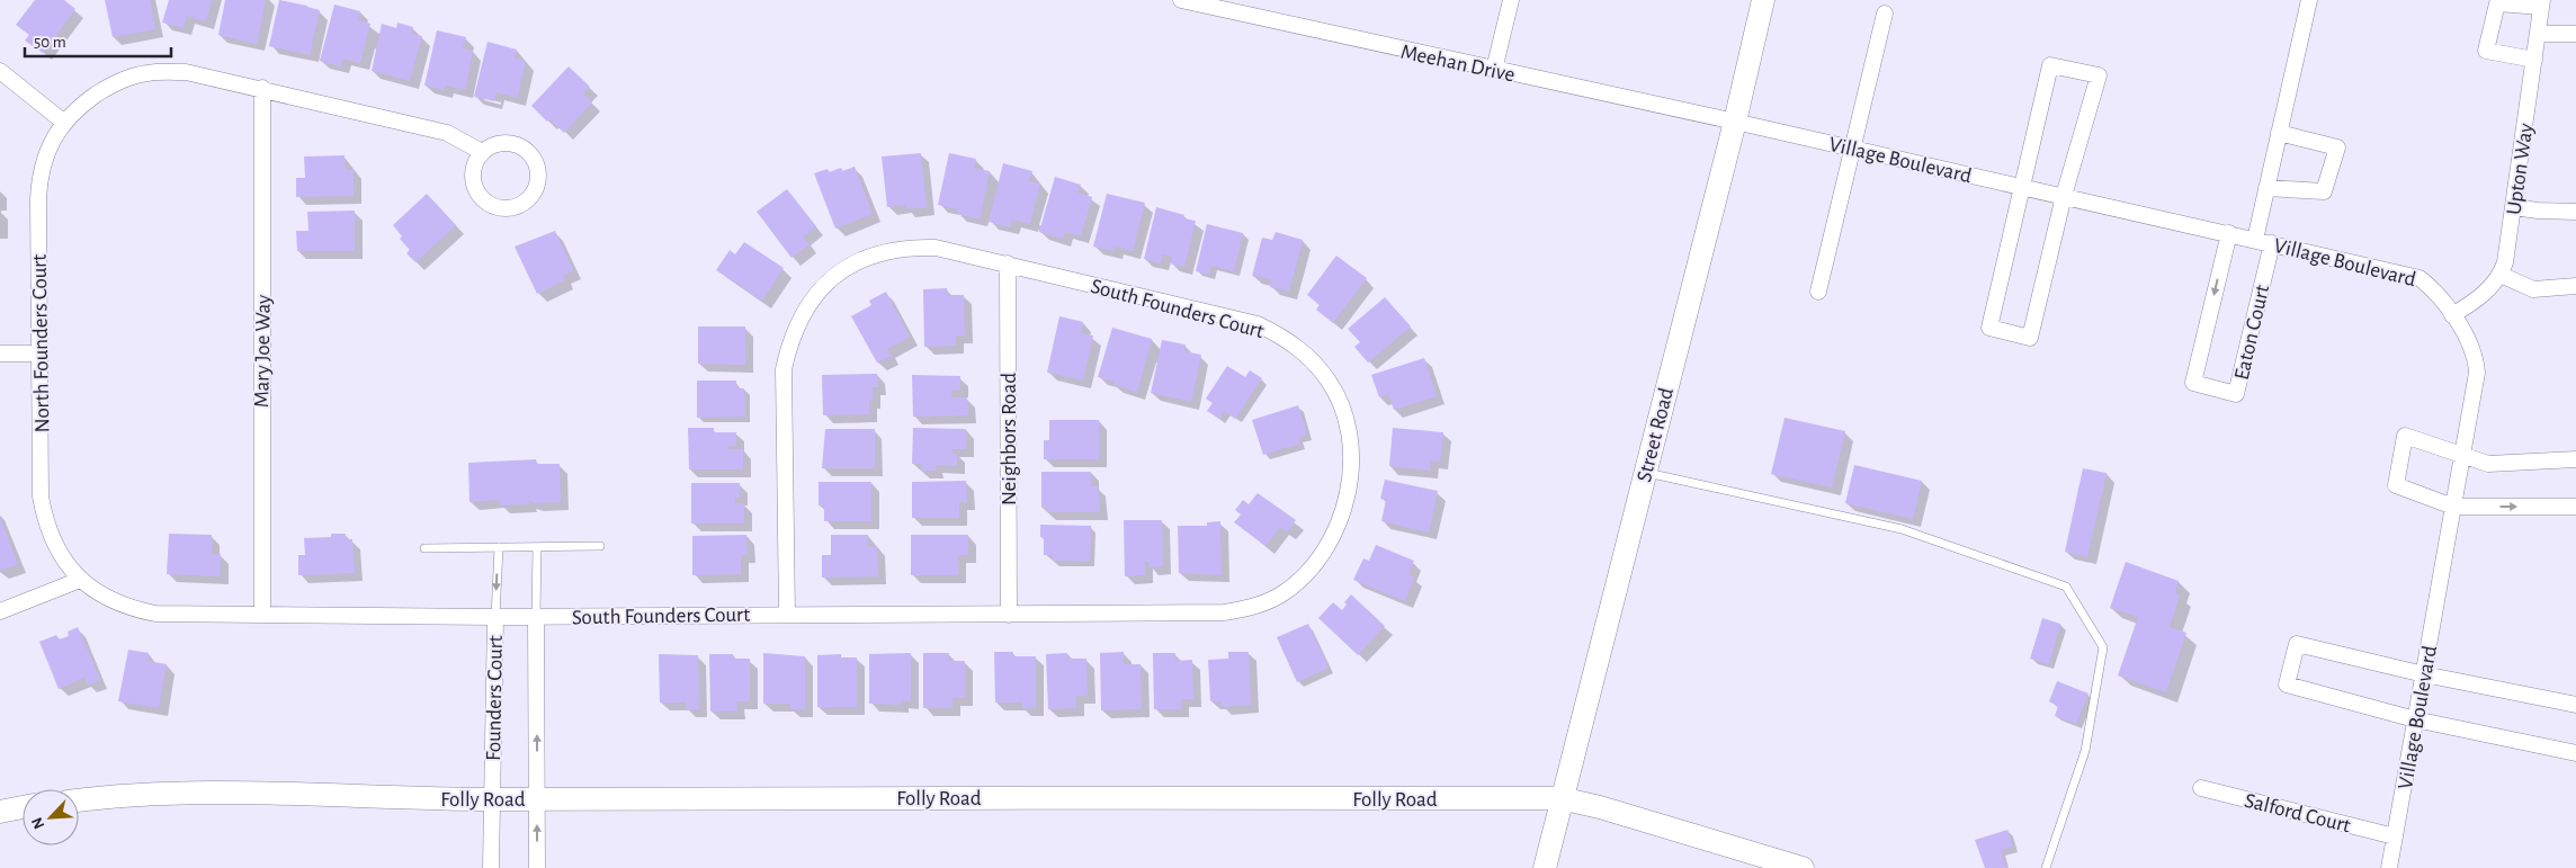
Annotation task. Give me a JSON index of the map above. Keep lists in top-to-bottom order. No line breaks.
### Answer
{"streets":{"street":["Meehan Drive","Village Boulevard","Upton Way","South Founders Court","Eaton Court","North Founders Court","Mary Joe Way","Street Road","Neighbors Road","Founders Court","Folly Road","Salford Court"]},"crossings":[["Meehan Drive","Village Boulevard"],["Meehan Drive","Street Road"],["Village Boulevard","Upton Way"],["Village Boulevard","Eaton Court"],["Village Boulevard","Street Road"],["Village Boulevard","Salford Court"],["South Founders Court","Neighbors Road"],["South Founders Court","Founders Court"],["North Founders Court","Mary Joe Way"],["North Founders Court","Founders Court"],["Street Road","Folly Road"],["Founders Court","Folly Road"]],"scale_bar":"50 m","north":"bottom left"}
